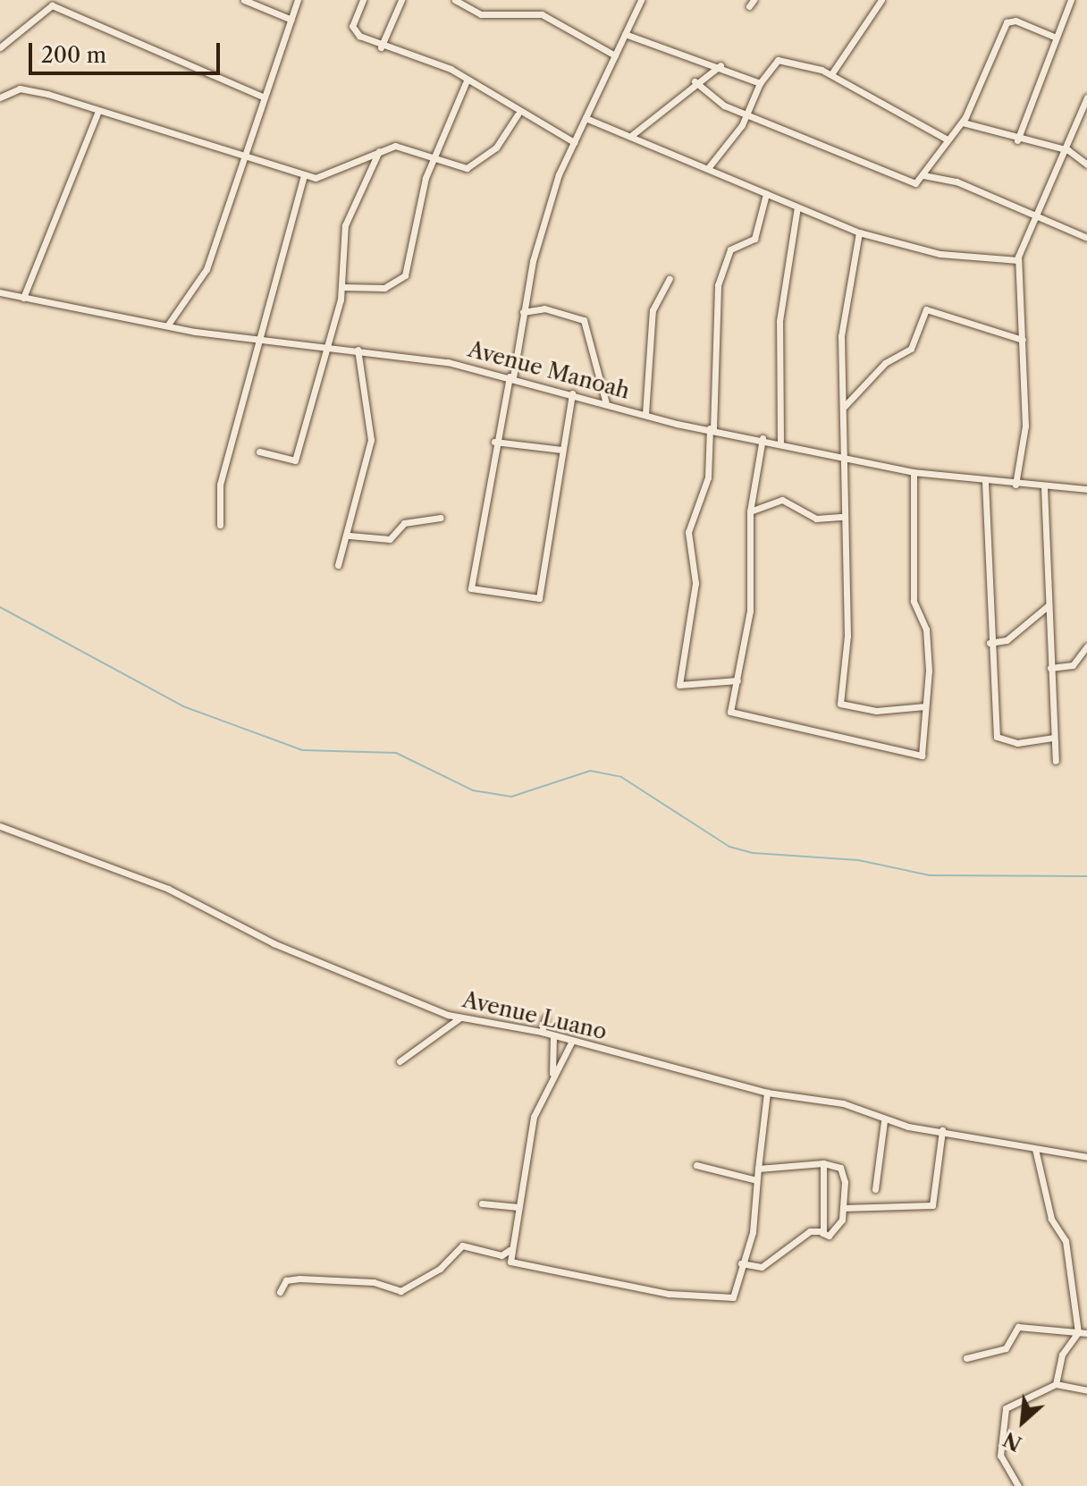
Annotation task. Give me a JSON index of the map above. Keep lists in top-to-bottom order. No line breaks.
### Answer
{"streets":{"street":["Avenue Manoah","Avenue Luano"]},"scale_bar":"200 m","north":"bottom left"}
